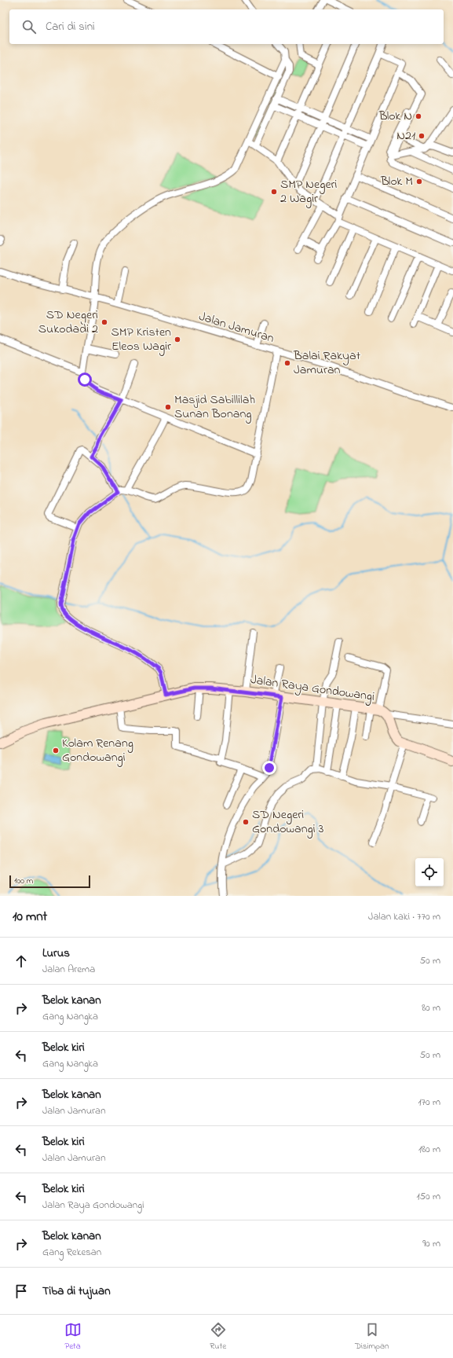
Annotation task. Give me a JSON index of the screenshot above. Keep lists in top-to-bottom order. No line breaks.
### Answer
{"streets":{"street":["Jalan Jamuran","Jalan Raya Gondowangi"]},"places":["Blok N","N21","Blok M","SMP Negeri 2 Wagir","SD Negeri Sukodadi 2","SMP Kristen Eleos Wagir","Balai Rakyat Jamuran","Masjid Sabillilah Sunan Bonang","Kolam Renang Gondowangi","SD Negeri Gondowangi 3"],"scale_bar":"100 m","page":{"search":"Cari di sini","scale":"100 m","heading":["10 mnt","Jalan kaki · 770 m"],"list":[["Lurus","Jalan Arema","50 m"],["Belok kanan","Gang Nangka","80 m"],["Belok kiri","Gang Nangka","50 m"],["Belok kanan","Jalan Jamuran","170 m"],["Belok kiri","Jalan Jamuran","180 m"],["Belok kiri","Jalan Raya Gondowangi","150 m"],["Belok kanan","Gang Rekesan","90 m"],"Tiba di tujuan"],"nav":["Peta","Rute","Disimpan"]}}
